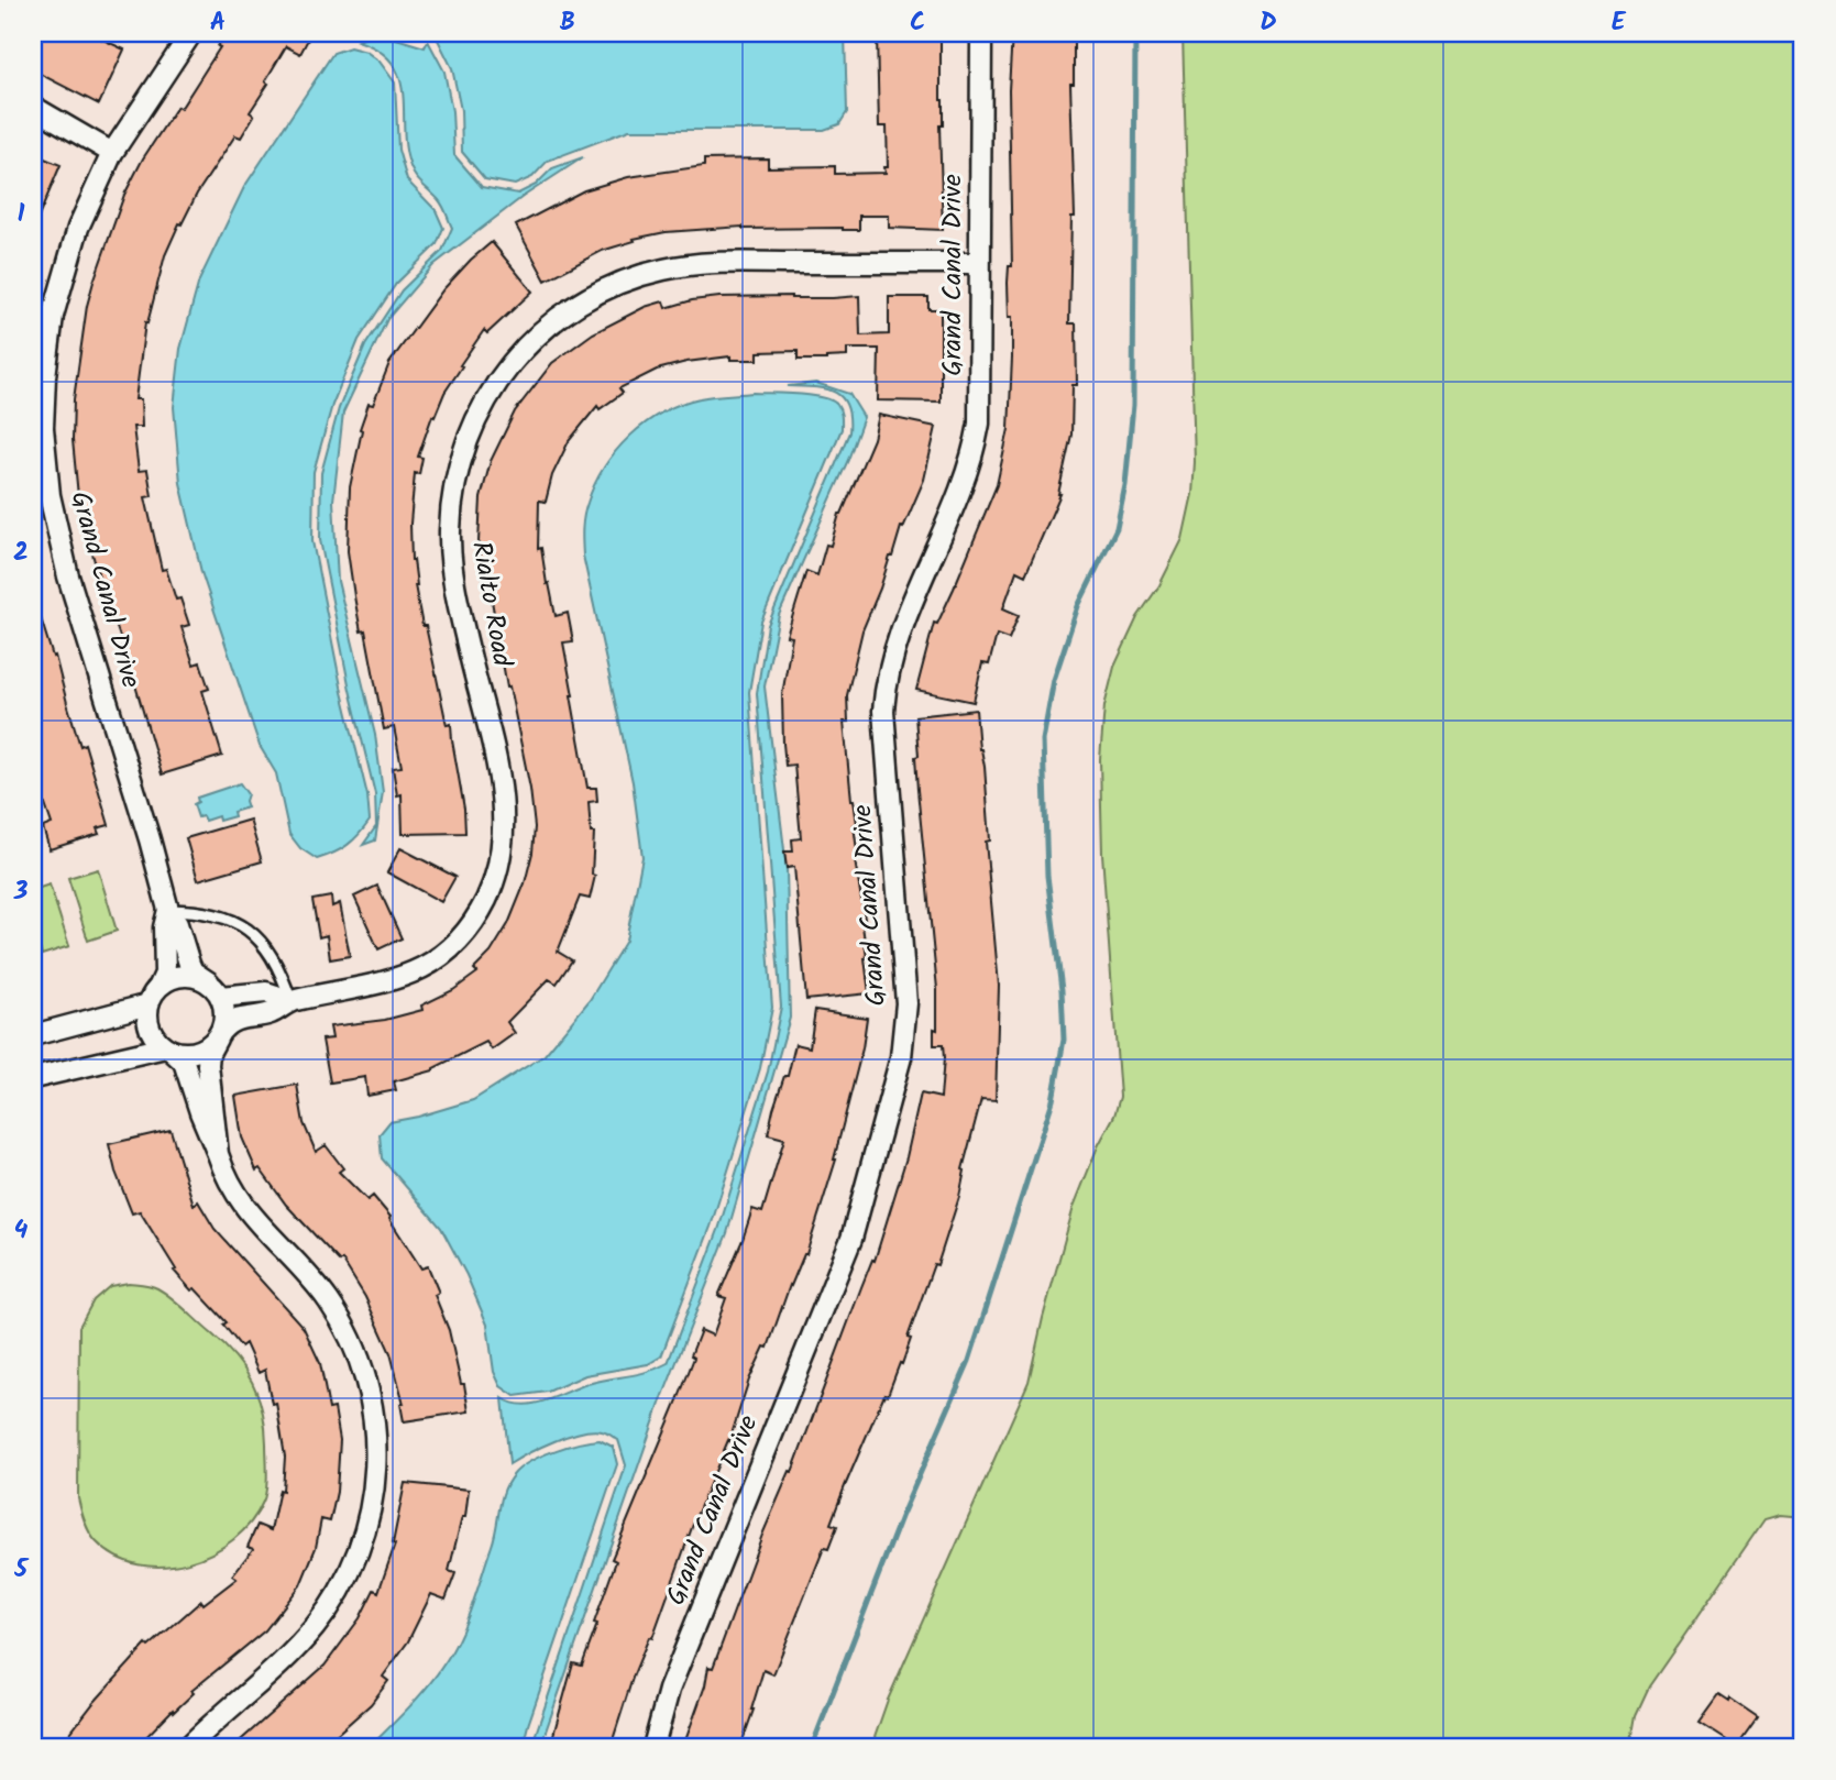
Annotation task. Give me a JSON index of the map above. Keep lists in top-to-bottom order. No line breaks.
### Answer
{"streets":{"street":["Grand Canal Drive","Rialto Road"]},"crossings":[["Grand Canal Drive","Rialto Road"]],"grid":{"columns":["A","B","C","D","E"],"rows":["1","2","3","4","5"]}}
